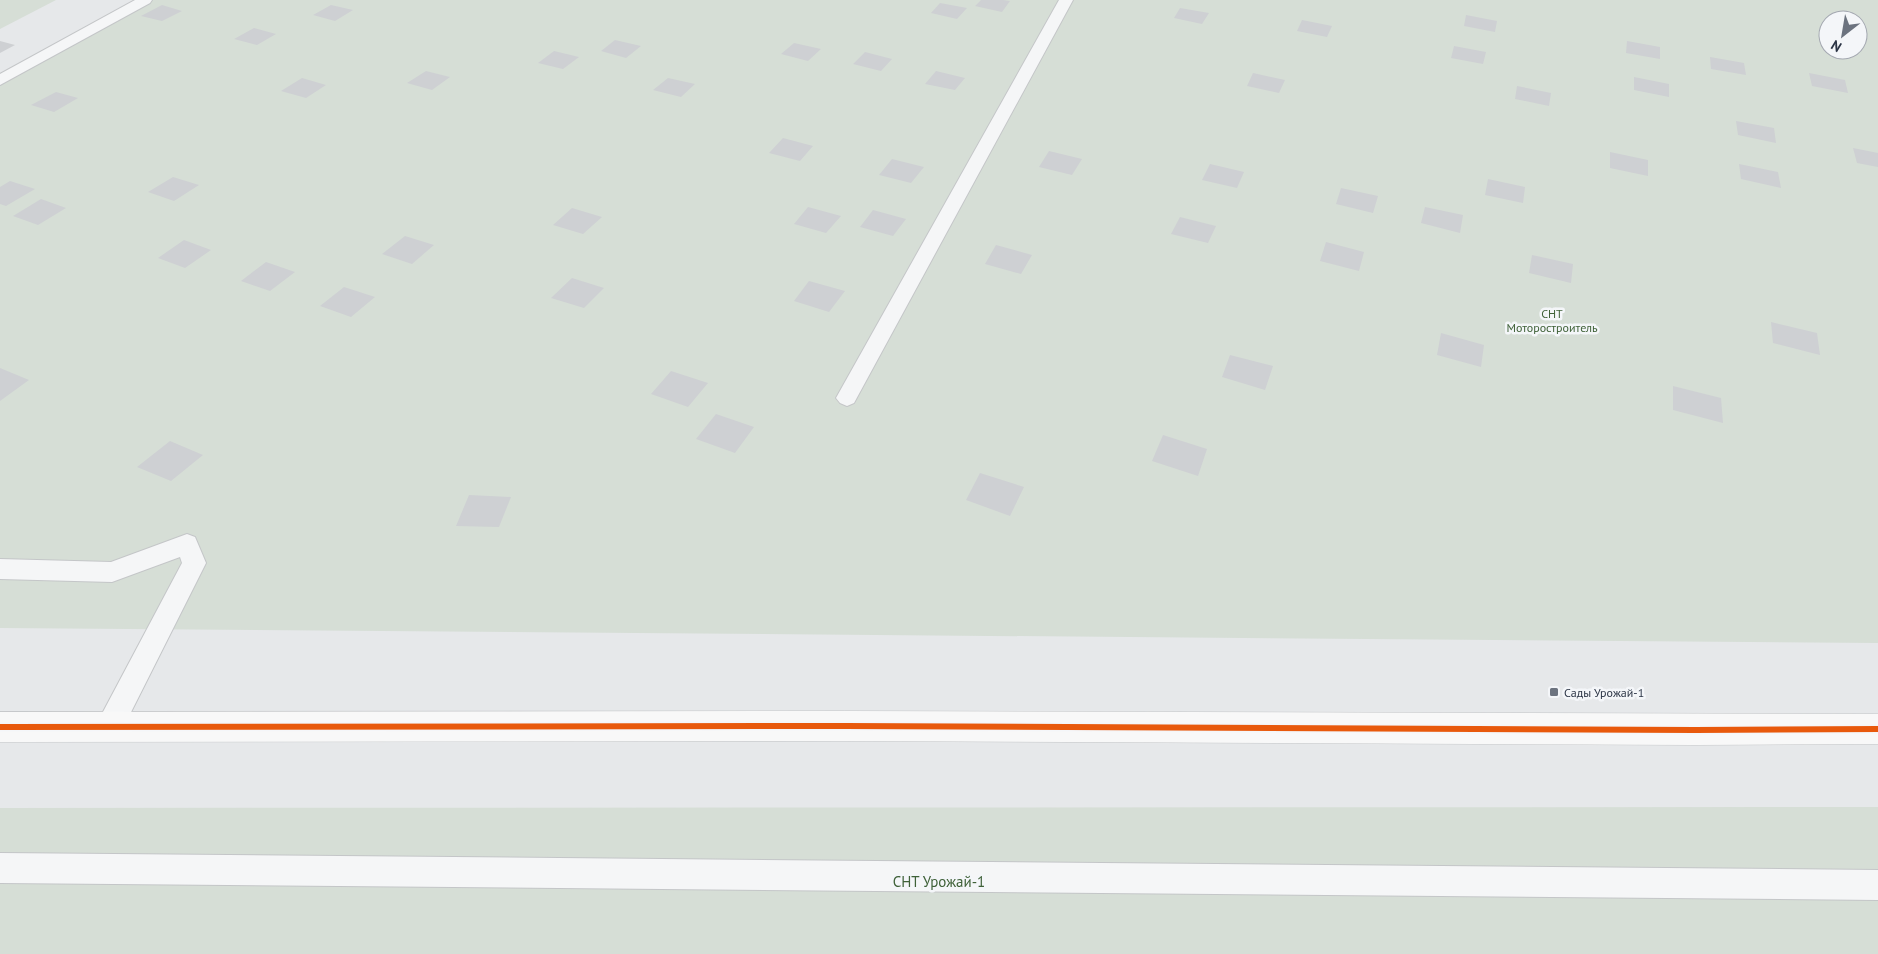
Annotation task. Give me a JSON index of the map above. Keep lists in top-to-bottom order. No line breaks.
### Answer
{"parks":["СНТ Моторостроитель","СНТ Урожай-1"],"places":{"transit":["Сады Урожай-1"]},"north":"bottom left"}
